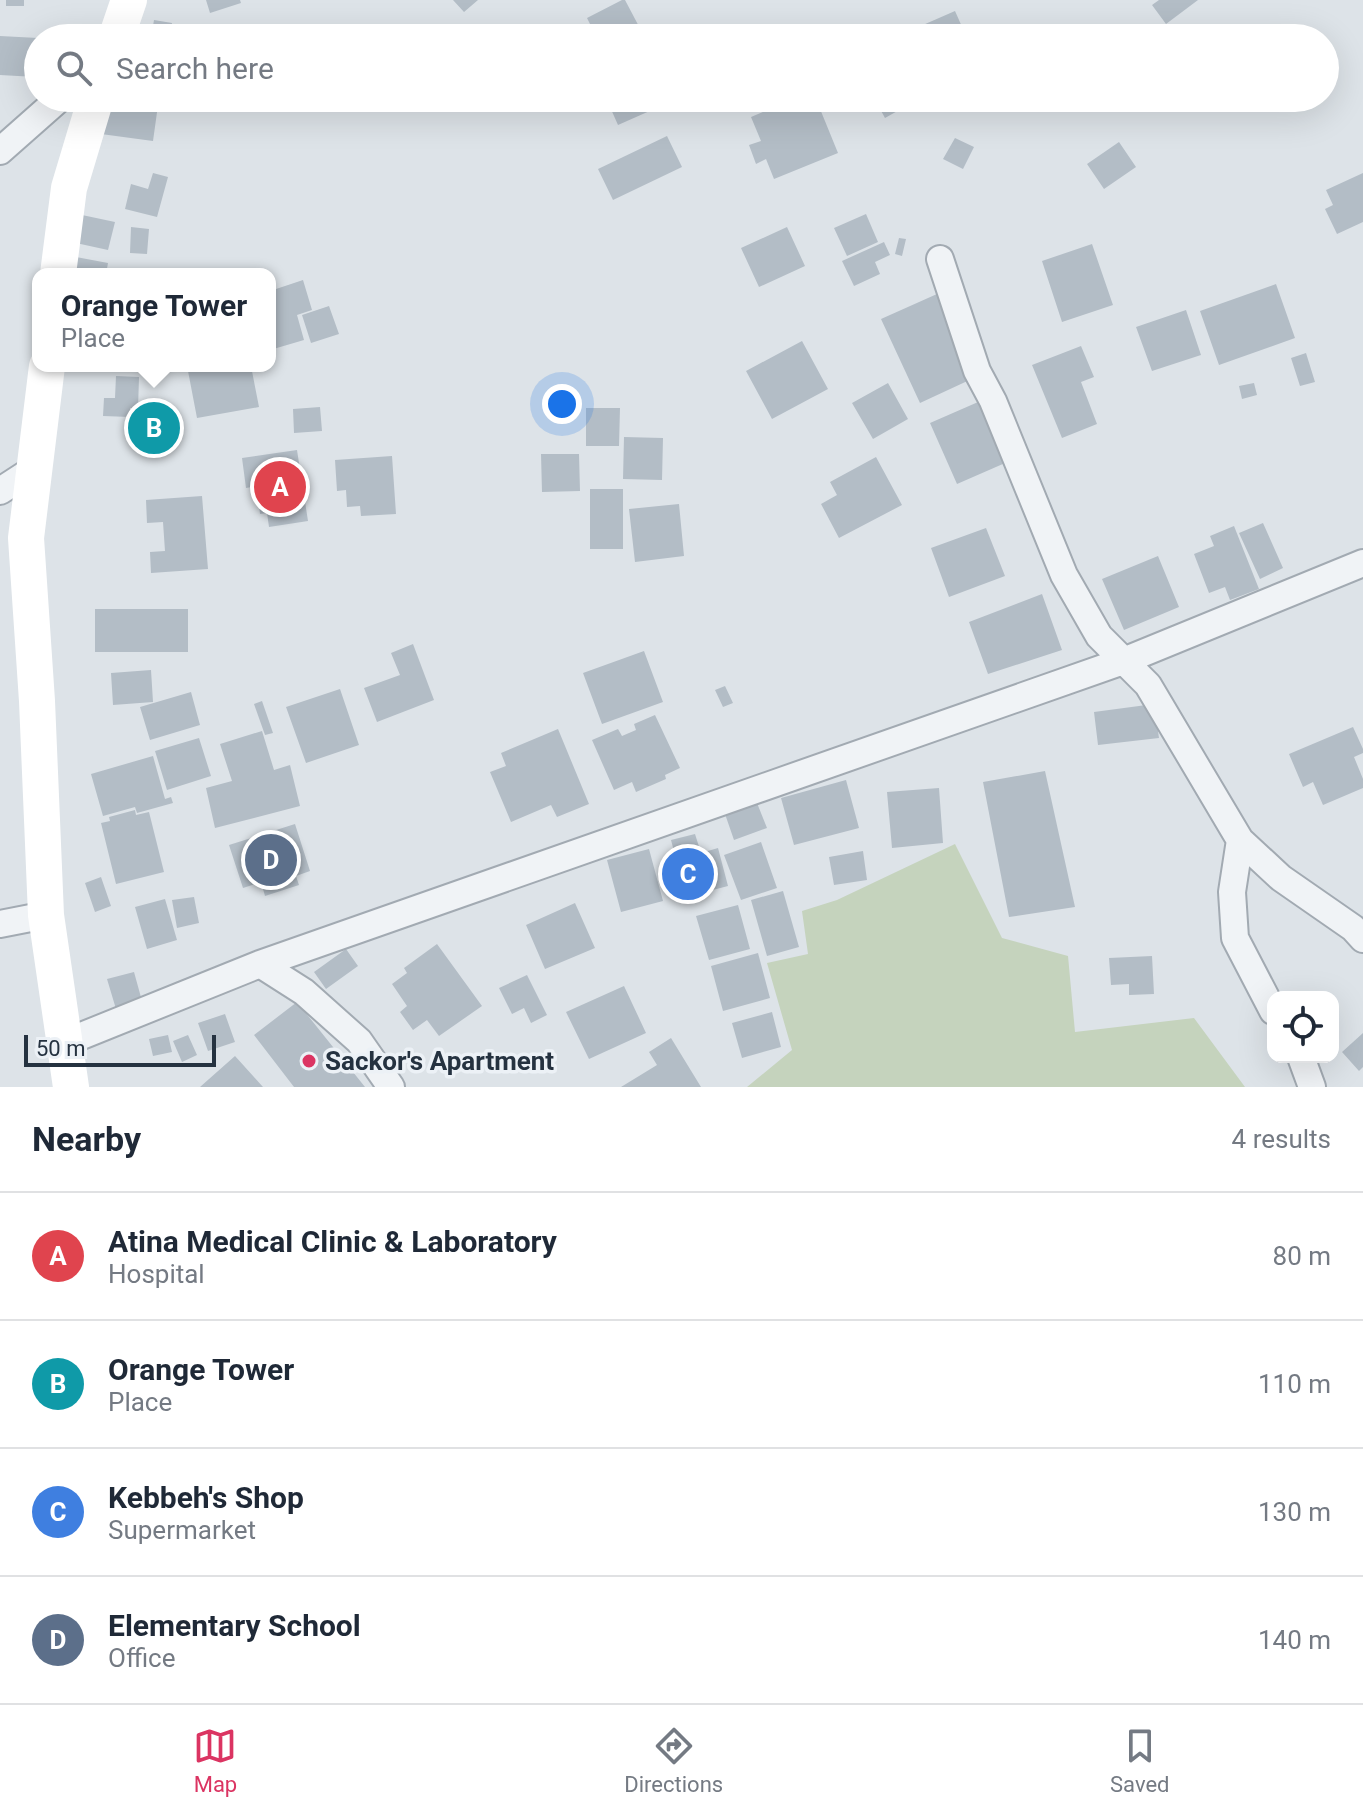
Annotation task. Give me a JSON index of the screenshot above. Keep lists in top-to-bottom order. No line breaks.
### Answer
{"places":["Sackor's Apartment"],"scale_bar":"50 m","page":{"search":"Search here","popup":["Orange Tower","Place"],"pins":["B","A","D","C"],"scale":"50 m","heading":["Nearby","4 results"],"list":[{"mark":"A","name":"Atina Medical Clinic & Laboratory","note":"Hospital","value":"80 m"},{"mark":"B","name":"Orange Tower","note":"Place","value":"110 m"},{"mark":"C","name":"Kebbeh's Shop","note":"Supermarket","value":"130 m"},{"mark":"D","name":"Elementary School","note":"Office","value":"140 m"}],"nav":["Map","Directions","Saved"]}}
